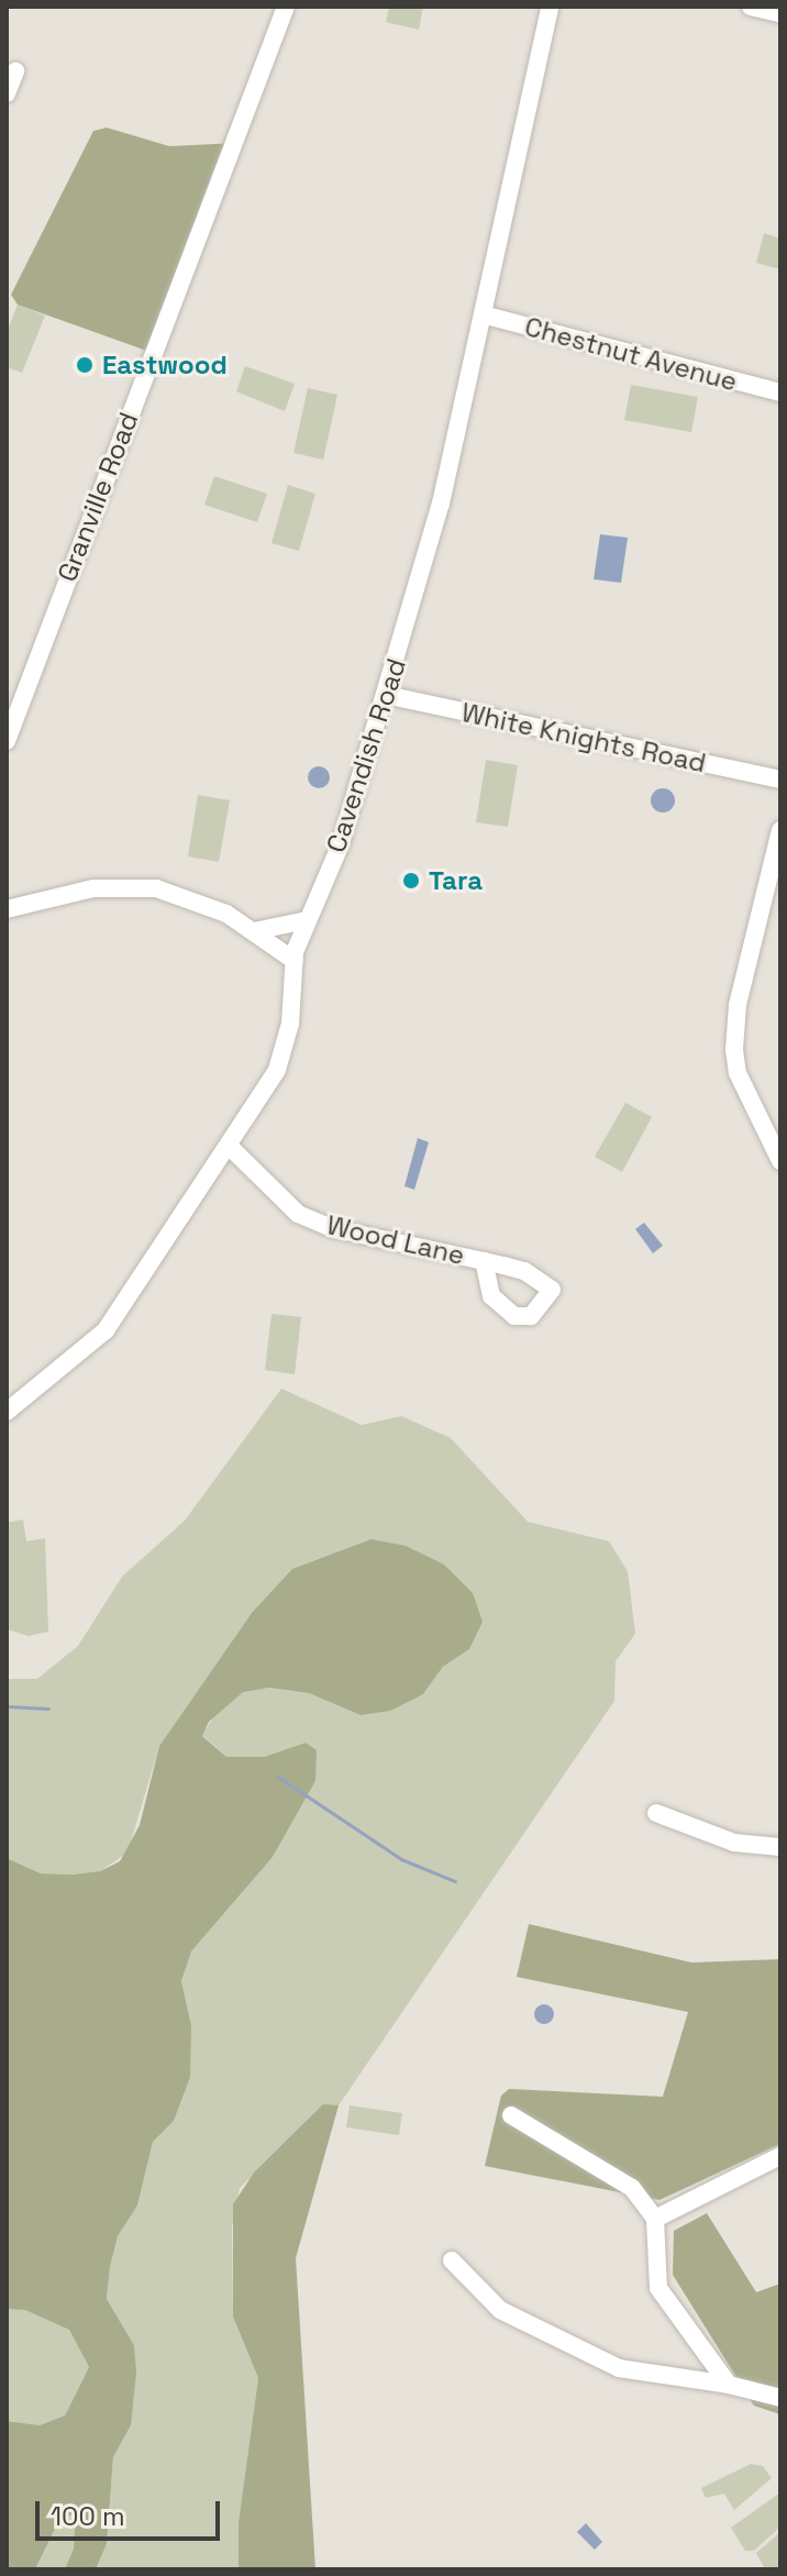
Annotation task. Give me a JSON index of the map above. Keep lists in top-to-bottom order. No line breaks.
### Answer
{"streets":{"street":["Chestnut Avenue","Granville Road","White Knights Road","Cavendish Road","Wood Lane"]},"crossings":[["Chestnut Avenue","Cavendish Road"],["White Knights Road","Cavendish Road"],["Cavendish Road","Wood Lane"]],"places":["Eastwood","Tara"],"scale_bar":"100 m"}
